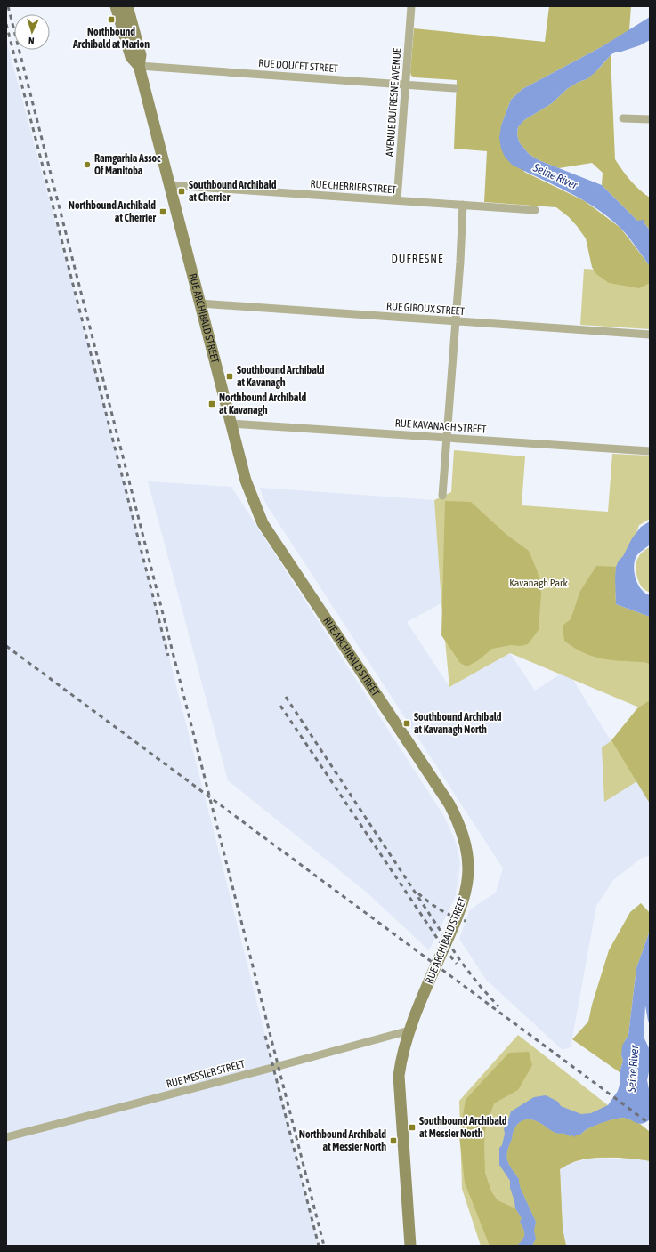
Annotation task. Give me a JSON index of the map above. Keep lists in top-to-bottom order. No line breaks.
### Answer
{"streets":{"main road":["RUE ARCHIBALD STREET"],"street":["RUE DOUCET STREET","AVENUE DUFRESNE AVENUE","RUE CHERRIER STREET","RUE GIROUX STREET","RUE KAVANAGH STREET","RUE MESSIER STREET"]},"crossings":[["RUE DOUCET STREET","AVENUE DUFRESNE AVENUE"],["RUE DOUCET STREET","RUE ARCHIBALD STREET"],["AVENUE DUFRESNE AVENUE","RUE CHERRIER STREET"],["RUE CHERRIER STREET","RUE ARCHIBALD STREET"],["RUE GIROUX STREET","RUE ARCHIBALD STREET"],["RUE ARCHIBALD STREET","RUE KAVANAGH STREET"],["RUE ARCHIBALD STREET","RUE MESSIER STREET"]],"districts":["DUFRESNE"],"water":["Seine River"],"parks":["Kavanagh Park"],"places":{"transit":["Northbound Archibald at Marion","Southbound Archibald at Cherrier","Northbound Archibald at Cherrier","Southbound Archibald at Kavanagh","Northbound Archibald at Kavanagh","Southbound Archibald at Kavanagh North","Southbound Archibald at Messier North","Northbound Archibald at Messier North"],"other":["Ramgarhia Assoc Of Manitoba"]},"north":"bottom"}
